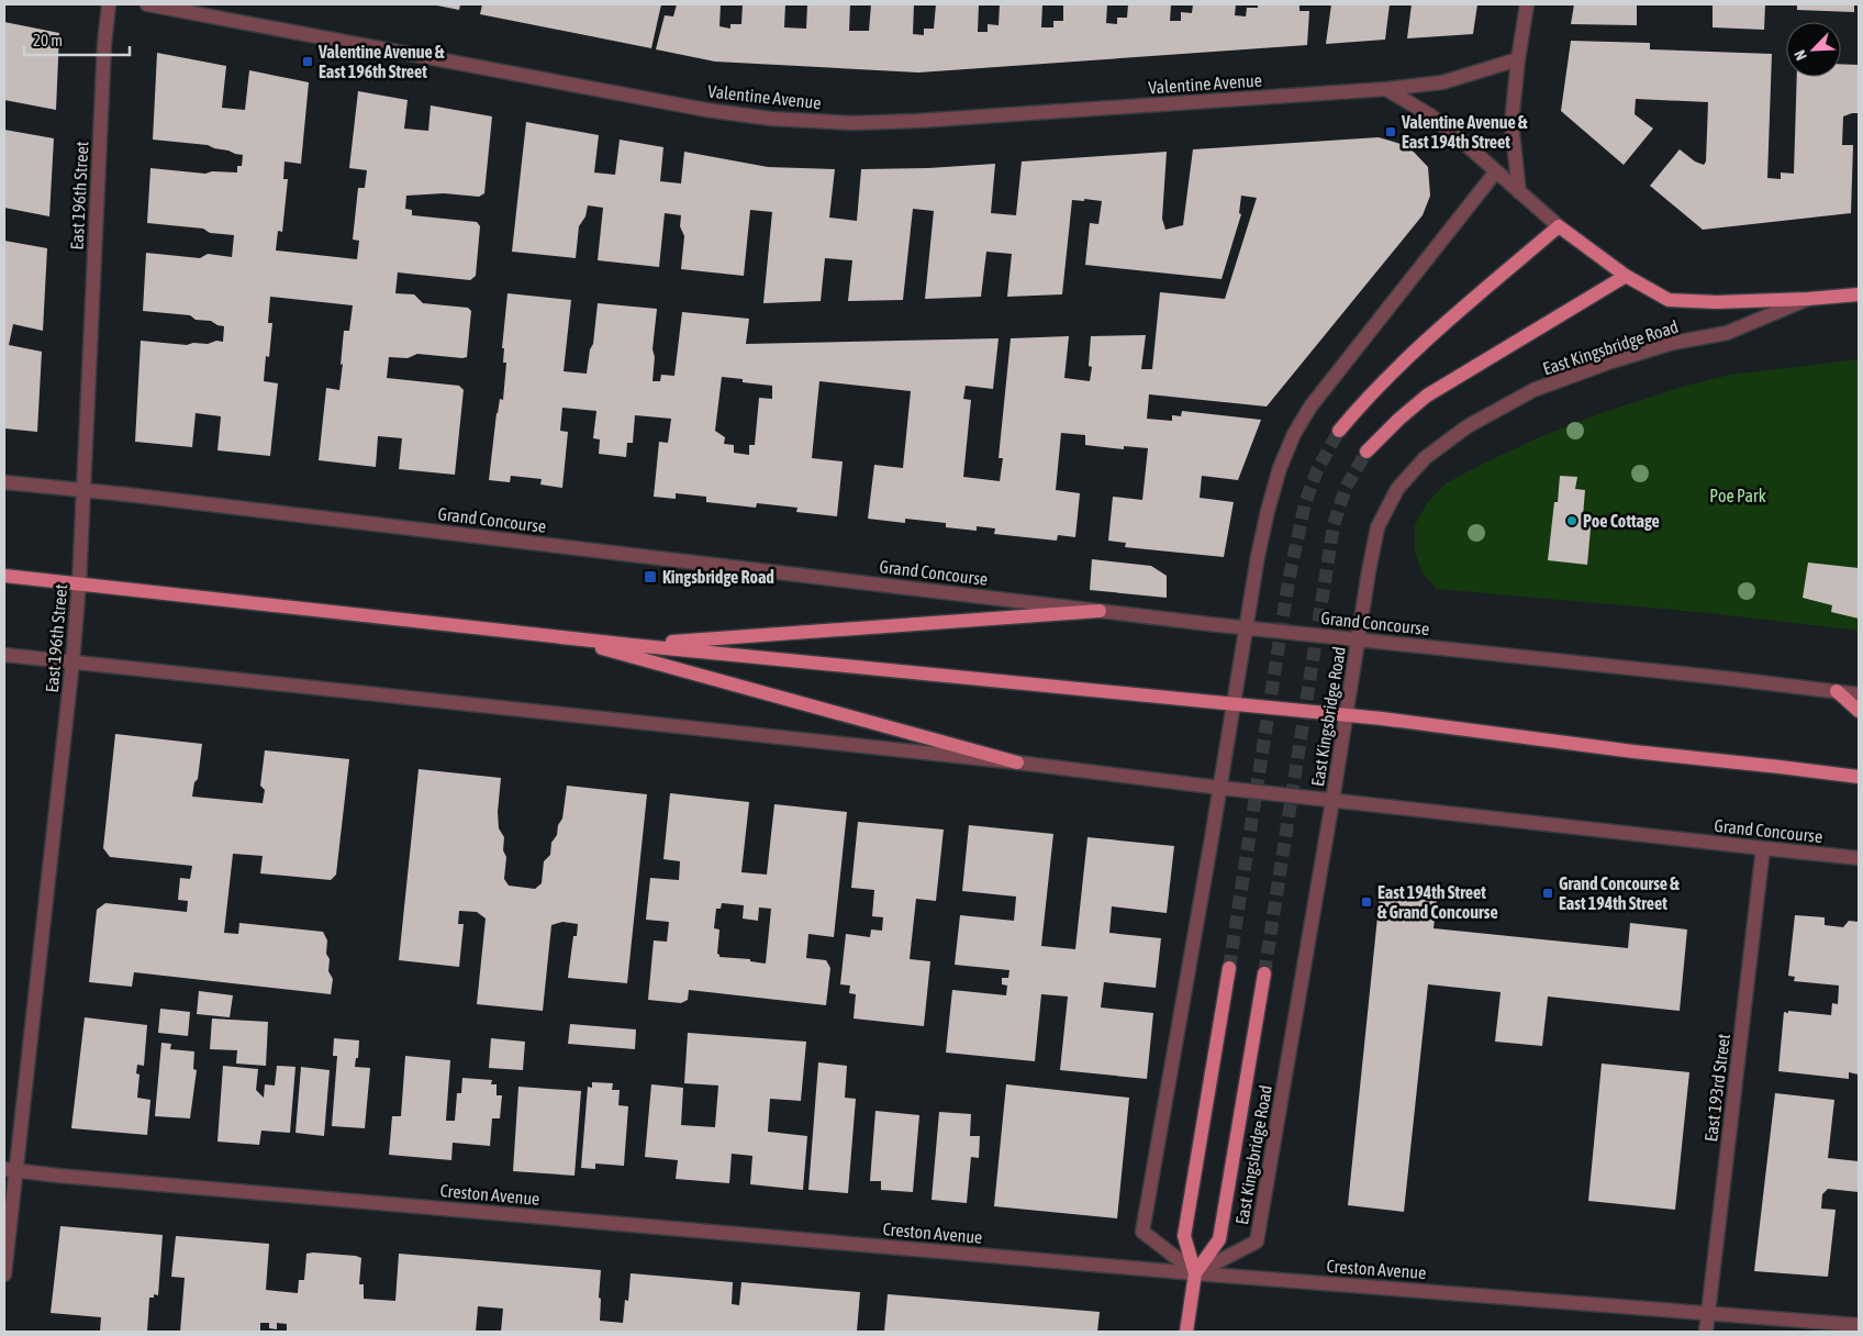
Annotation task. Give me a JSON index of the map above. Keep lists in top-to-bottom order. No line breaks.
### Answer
{"streets":{"main road":["East Kingsbridge Road"],"street":["Valentine Avenue","East 196th Street","Grand Concourse","East 193rd Street","Creston Avenue"]},"crossings":[["East 196th Street","Grand Concourse"],["East 196th Street","Creston Avenue"],["East Kingsbridge Road","Grand Concourse"],["East Kingsbridge Road","Creston Avenue"],["Grand Concourse","East 193rd Street"],["East 193rd Street","Creston Avenue"]],"parks":["Poe Park"],"places":{"transit":["Valentine Avenue & East 196th Street","Valentine Avenue & East 194th Street","Kingsbridge Road","Grand Concourse & East 194th Street","East 194th Street & Grand Concourse"],"other":["Poe Cottage"]},"scale_bar":"20 m","north":"bottom left"}
